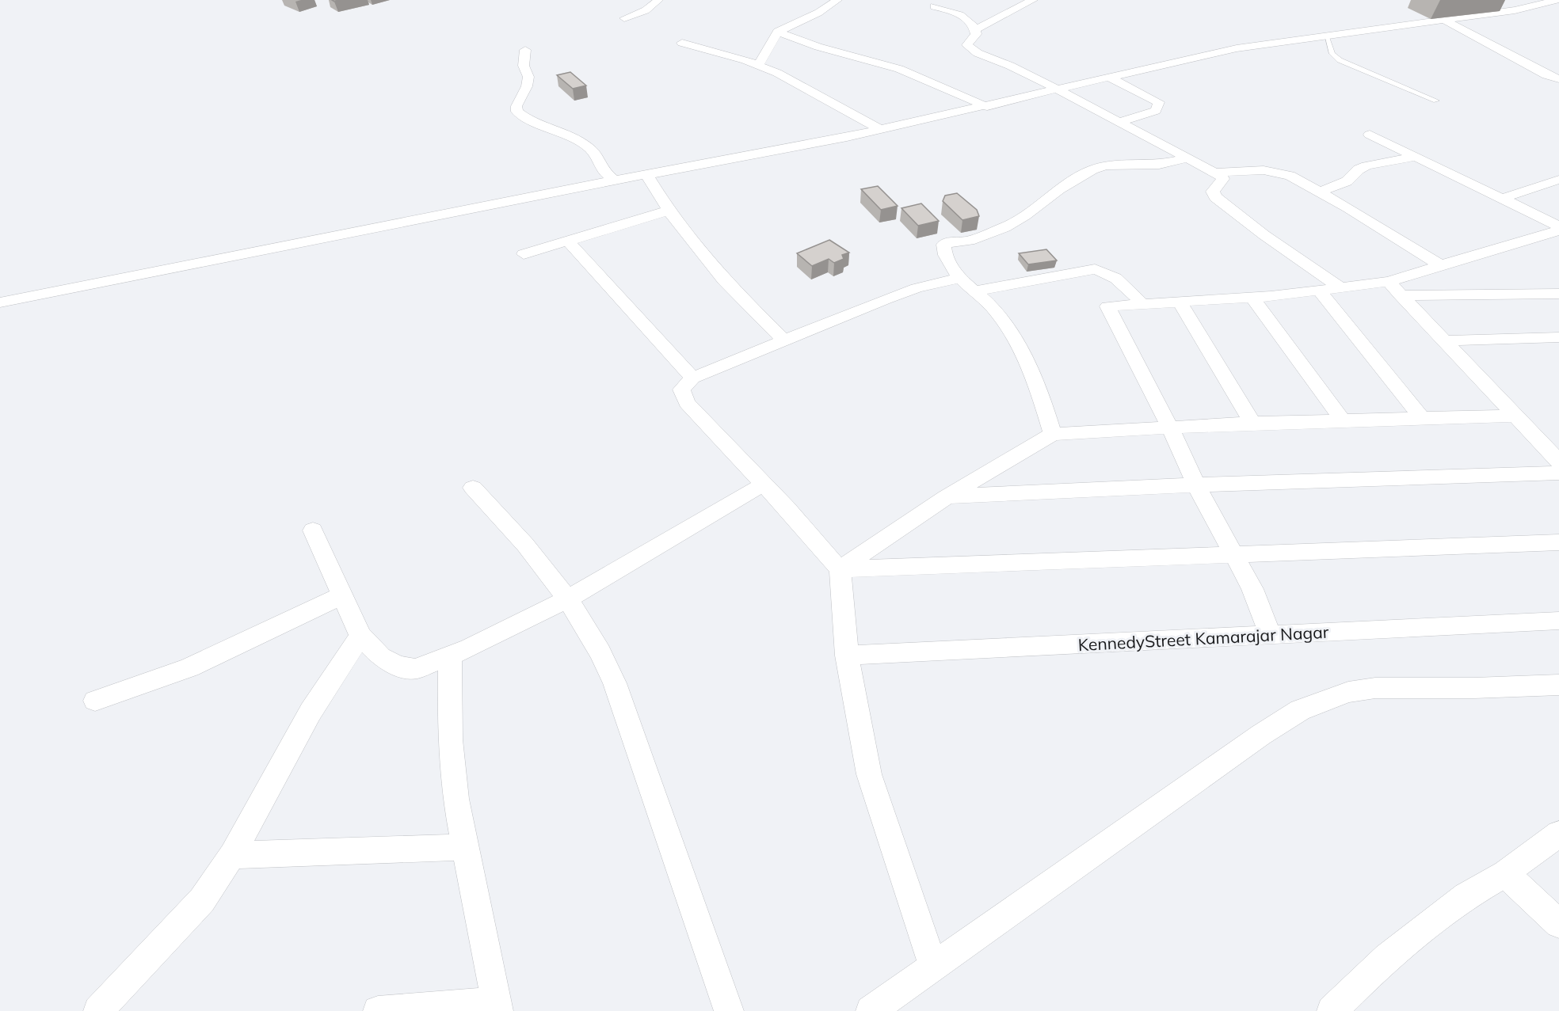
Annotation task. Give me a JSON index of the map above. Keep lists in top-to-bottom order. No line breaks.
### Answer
{"streets":{"street":["KennedyStreet Kamarajar Nagar"]}}
